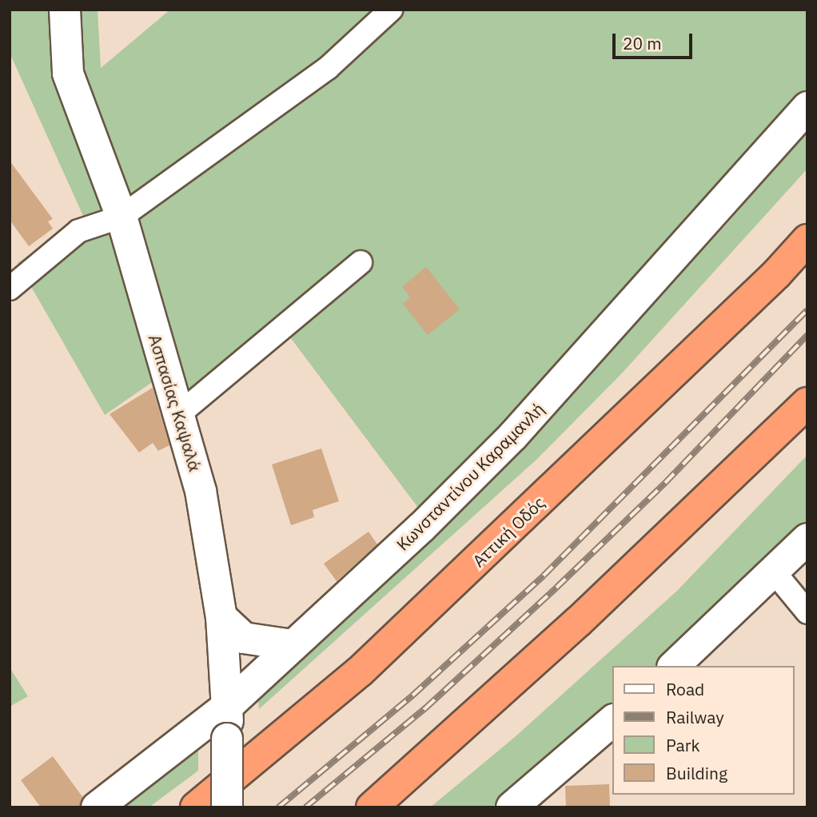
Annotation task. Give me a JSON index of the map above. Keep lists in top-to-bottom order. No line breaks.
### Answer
{"streets":{"highway":["Αττική Οδός"],"street":["Ασπασίας Καψαλά","Κωνσταντίνου Καραμανλή"]},"crossings":[["Ασπασίας Καψαλά","Κωνσταντίνου Καραμανλή"]],"legend":["Road","Railway","Park","Building"],"scale_bar":"20 m"}
